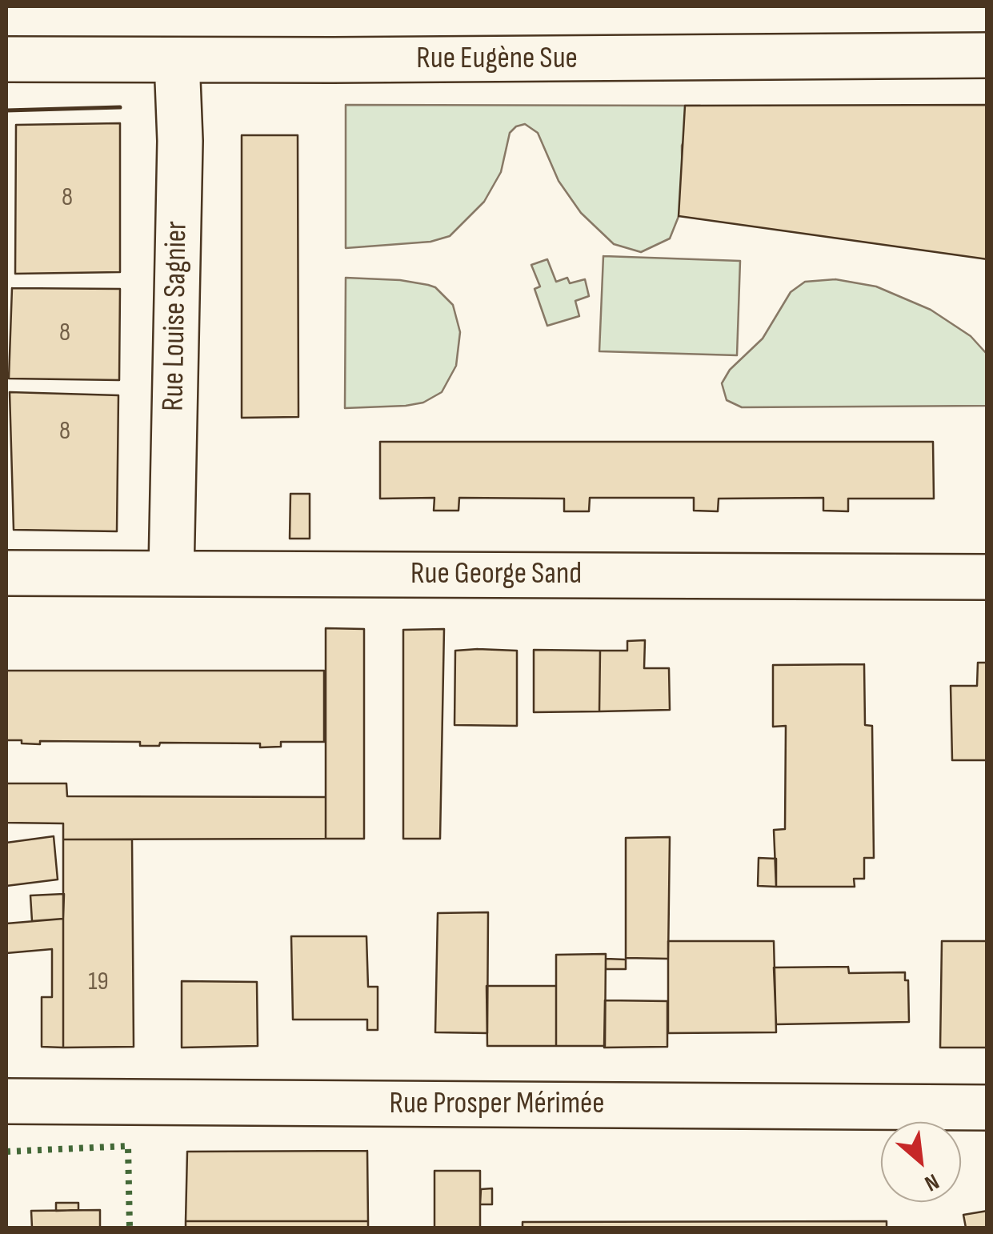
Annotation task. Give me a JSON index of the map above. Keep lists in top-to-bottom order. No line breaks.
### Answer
{"streets":{"street":["Rue Eugène Sue","Rue Louise Sagnier","Rue George Sand","Rue Prosper Mérimée"]},"crossings":[["Rue Eugène Sue","Rue Louise Sagnier"],["Rue Louise Sagnier","Rue George Sand"]],"house_numbers":["8","8","8","19"],"north":"bottom right"}
